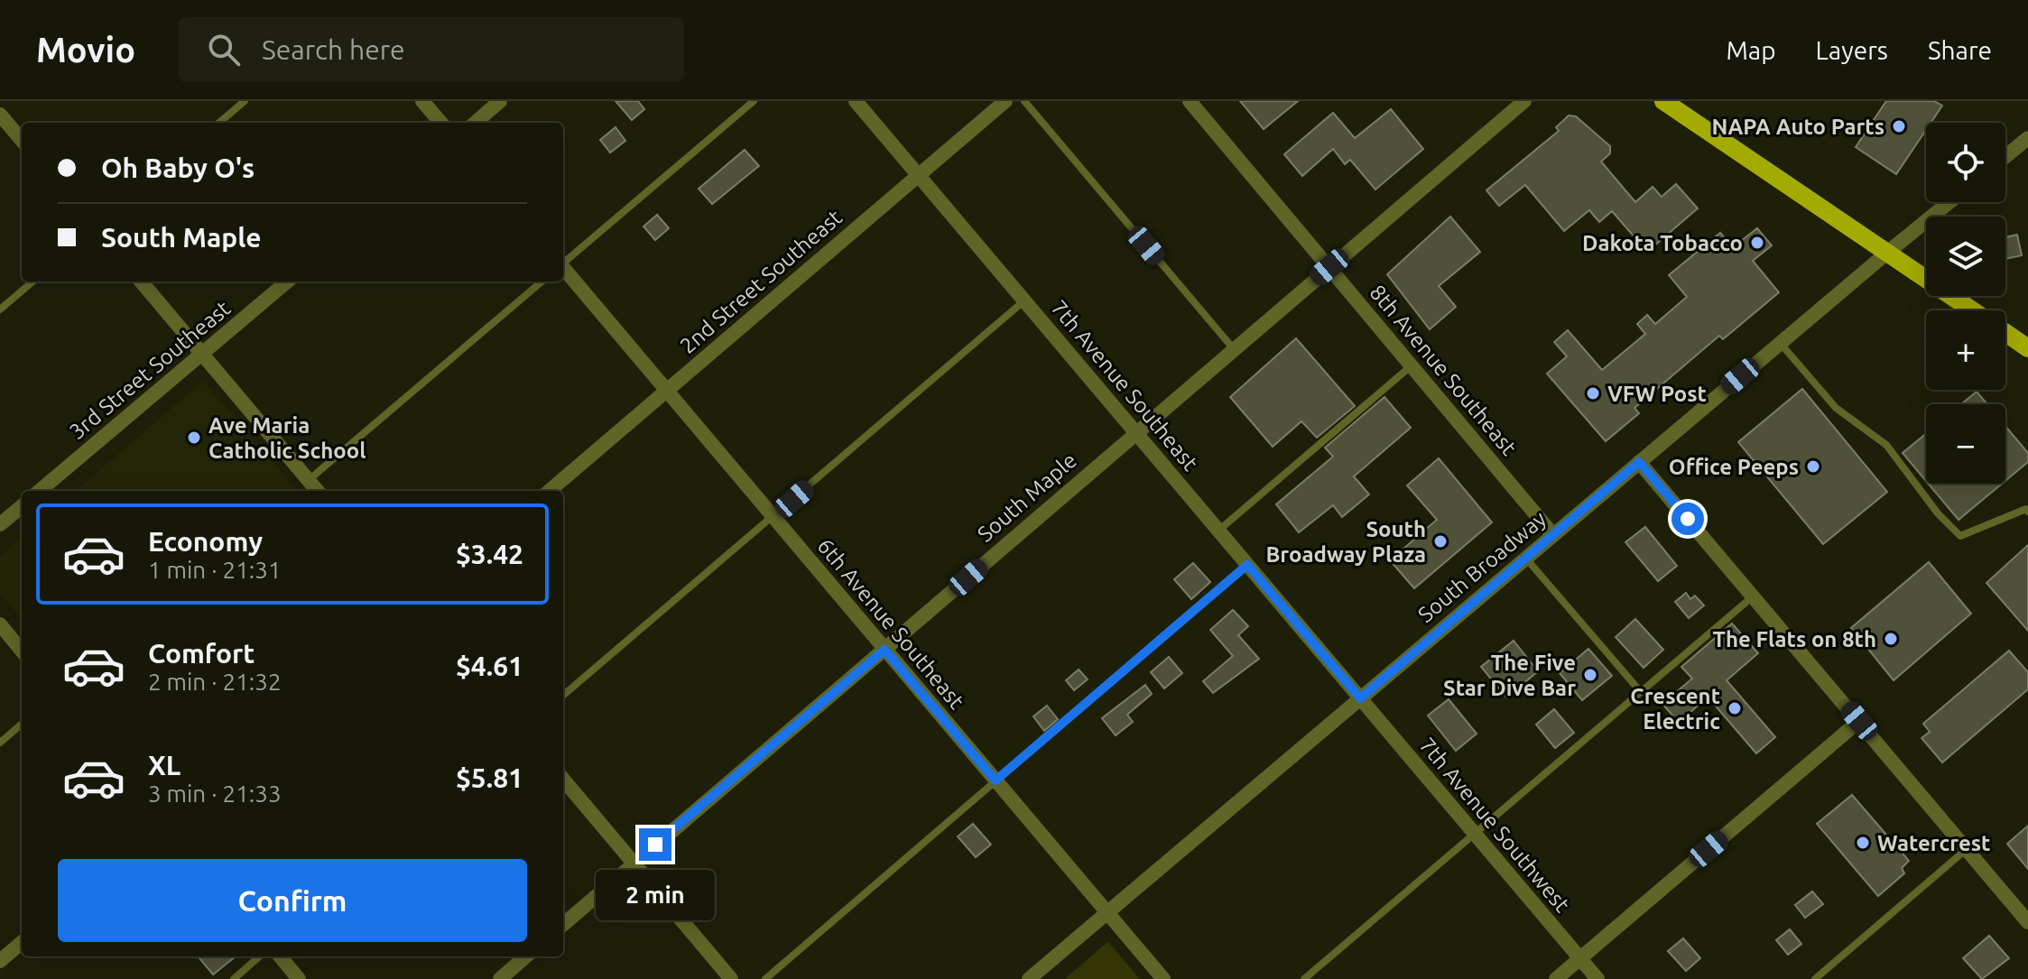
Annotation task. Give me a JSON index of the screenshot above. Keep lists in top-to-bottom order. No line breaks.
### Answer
{"streets":{"street":["2nd Street Southeast","3rd Street Southeast","8th Avenue Southeast","7th Avenue Southeast","South Maple","South Broadway","6th Avenue Southeast","7th Avenue Southwest"]},"crossings":[["2nd Street Southeast","7th Avenue Southeast"],["2nd Street Southeast","6th Avenue Southeast"],["8th Avenue Southeast","South Maple"],["8th Avenue Southeast","South Broadway"],["7th Avenue Southeast","South Maple"],["7th Avenue Southeast","South Broadway"],["7th Avenue Southeast","7th Avenue Southwest"],["South Maple","6th Avenue Southeast"],["South Broadway","6th Avenue Southeast"],["South Broadway","7th Avenue Southwest"]],"places":["NAPA Auto Parts","Dakota Tobacco","VFW Post","Ave Maria Catholic School","Office Peeps","South Broadway Plaza","The Flats on 8th","The Five Star Dive Bar","Crescent Electric","Watercrest"],"page":{"header":"Movio","search":"Search here","nav":["Map","Layers","Share"],"map_buttons":["+","−"],"banner":["Oh Baby O's","South Maple"],"list":[{"name":"Economy","note":"1 min · 21:31","value":"$3.42"},{"name":"Comfort","note":"2 min · 21:32","value":"$4.61"},{"name":"XL","note":"3 min · 21:33","value":"$5.81"}],"buttons":"Confirm","bubble":"2 min"}}
